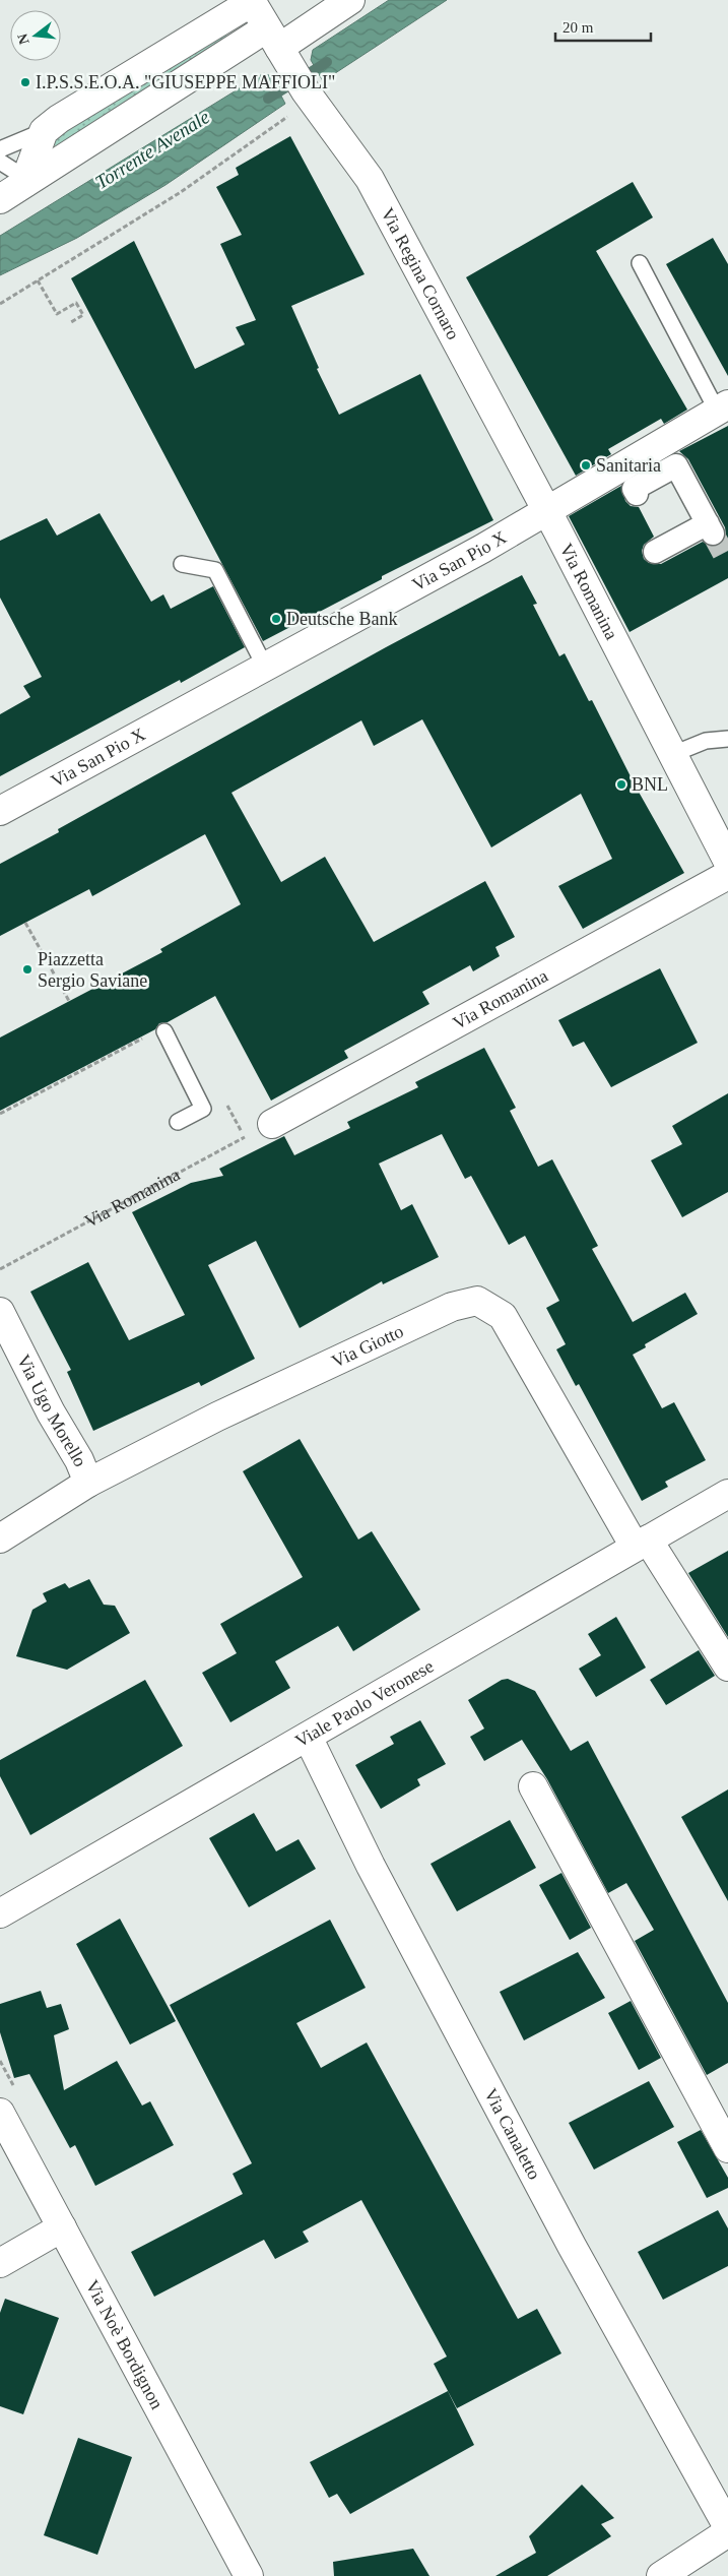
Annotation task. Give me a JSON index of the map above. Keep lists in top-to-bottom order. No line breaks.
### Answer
{"streets":{"street":["Via Regina Cornaro","Via San Pio X","Via Romanina","Via Giotto","Via Ugo Morello","Viale Paolo Veronese","Via Canaletto","Via Noè Bordignon"]},"crossings":[["Via Regina Cornaro","Via San Pio X"],["Via Regina Cornaro","Via Romanina"],["Via San Pio X","Via Romanina"],["Via Giotto","Via Ugo Morello"],["Via Giotto","Viale Paolo Veronese"],["Viale Paolo Veronese","Via Canaletto"]],"water":["Torrente Avenale"],"places":["I.P.S.S.E.O.A. \"GIUSEPPE MAFFIOLI\"","Sanitaria","Deutsche Bank","BNL","Piazzetta Sergio Saviane"],"scale_bar":"20 m","north":"left"}
